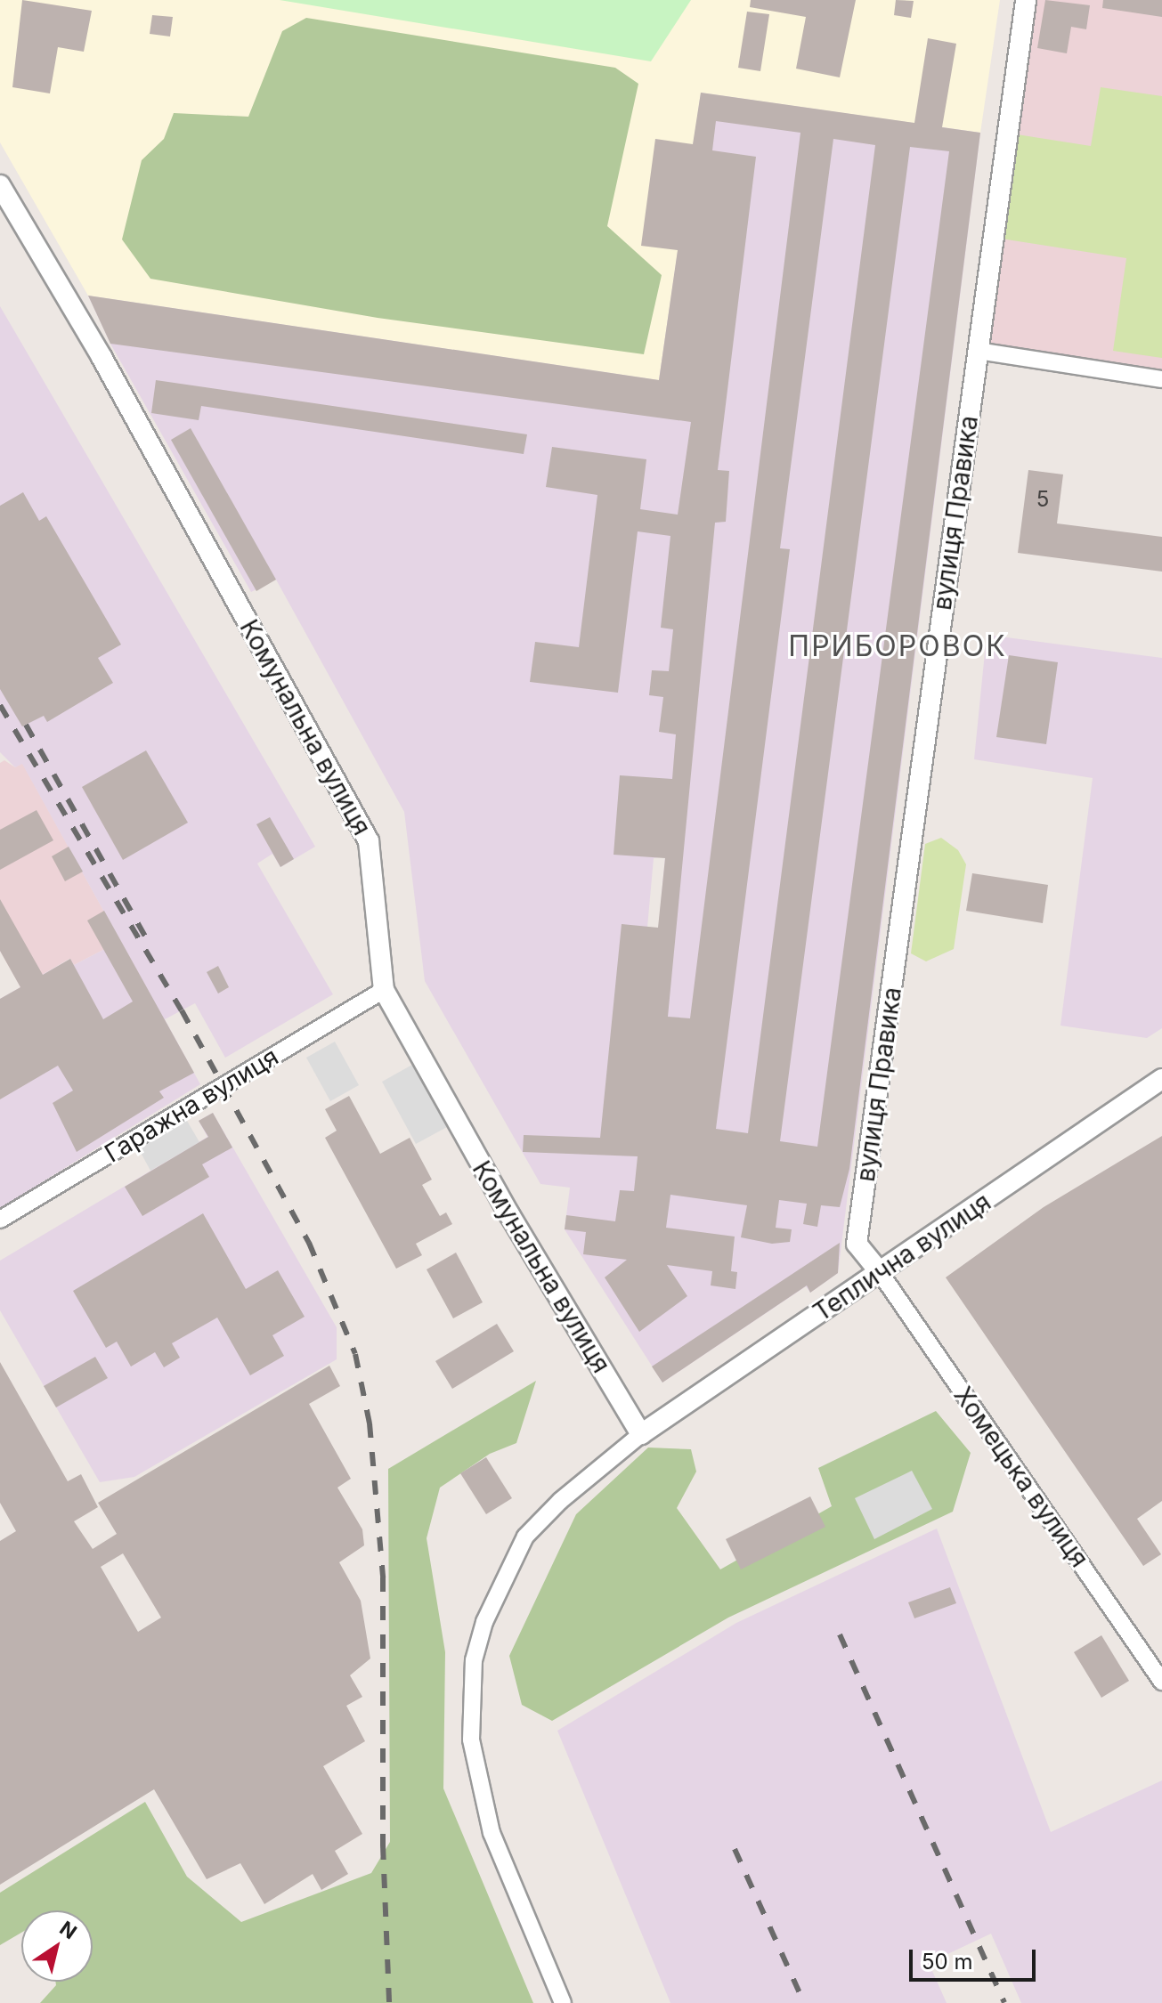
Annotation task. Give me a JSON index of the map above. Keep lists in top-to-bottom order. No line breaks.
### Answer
{"streets":{"street":["вулиця Правика","Комунальна вулиця","Гаражна вулиця","Теплична вулиця","Хомецька вулиця"]},"crossings":[["вулиця Правика","Теплична вулиця"],["вулиця Правика","Хомецька вулиця"],["Комунальна вулиця","Гаражна вулиця"],["Комунальна вулиця","Теплична вулиця"],["Теплична вулиця","Хомецька вулиця"]],"districts":["ПРИБОРОВОК"],"house_numbers":["5"],"scale_bar":"50 m","north":"top right"}
